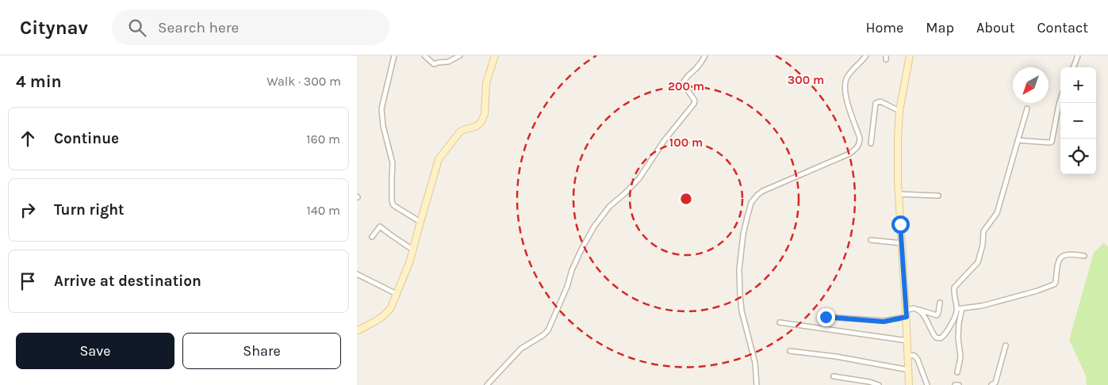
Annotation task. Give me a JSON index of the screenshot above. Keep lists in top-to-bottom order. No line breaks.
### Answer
{"north":"bottom left","page":{"header":"Citynav","search":"Search here","nav":["Home","Map","About","Contact"],"heading":["4 min","Walk · 300 m"],"map_buttons":["+","−"],"list":[["Continue","160 m"],["Turn right","140 m"],"Arrive at destination"],"buttons":["Save","Share"]},"rings":["300 m","200 m","100 m"]}
